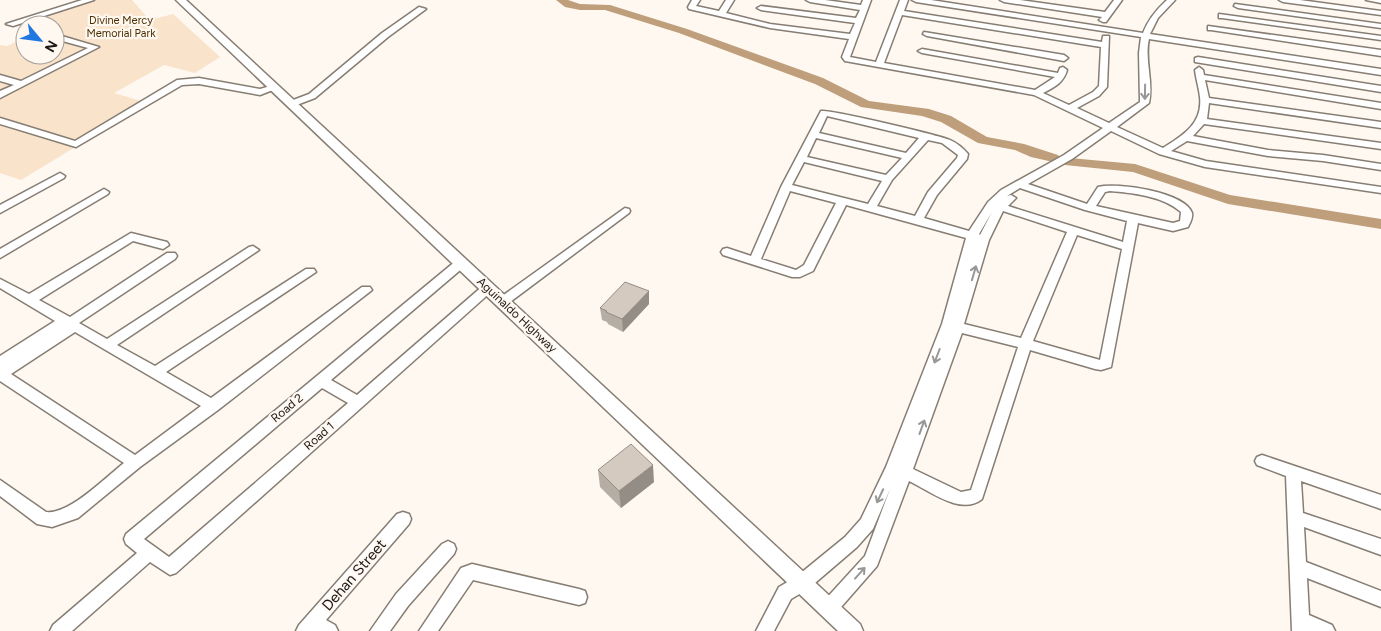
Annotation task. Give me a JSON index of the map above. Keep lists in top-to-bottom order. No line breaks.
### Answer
{"streets":{"main road":["Aguinaldo Highway"],"street":["Road 2","Road 1","Dehan Street"]},"crossings":[["Aguinaldo Highway","Road 2"],["Aguinaldo Highway","Road 1"],["Road 2","Road 1"]],"parks":["Divine Mercy Memorial Park"],"north":"bottom right"}
